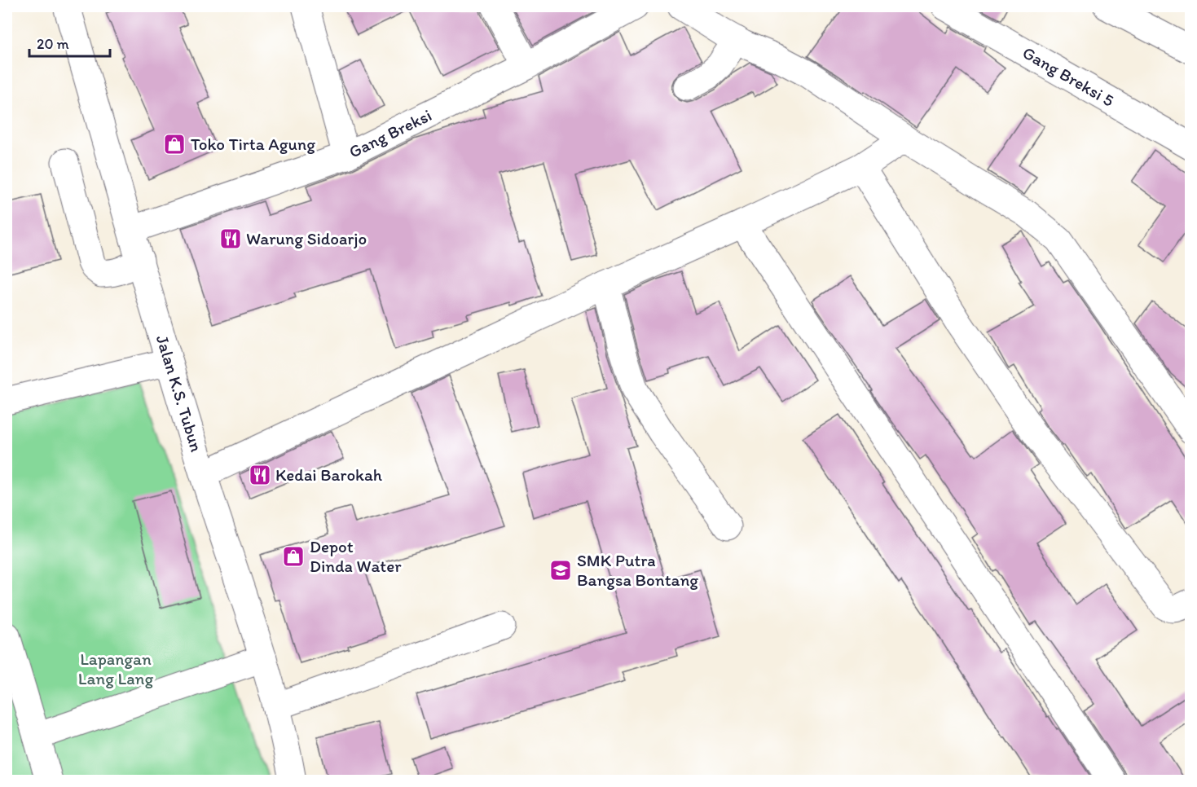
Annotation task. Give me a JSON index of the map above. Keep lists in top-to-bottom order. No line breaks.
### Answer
{"streets":{"street":["Gang Breksi 5","Gang Breksi","Jalan K.S. Tubun"]},"crossings":[["Gang Breksi","Jalan K.S. Tubun"]],"parks":["Lapangan Lang Lang"],"places":{"shop":["Toko Tirta Agung","Depot Dinda Water"],"restaurant":["Warung Sidoarjo","Kedai Barokah"],"school or university":["SMK Putra Bangsa Bontang"]},"scale_bar":"20 m"}
